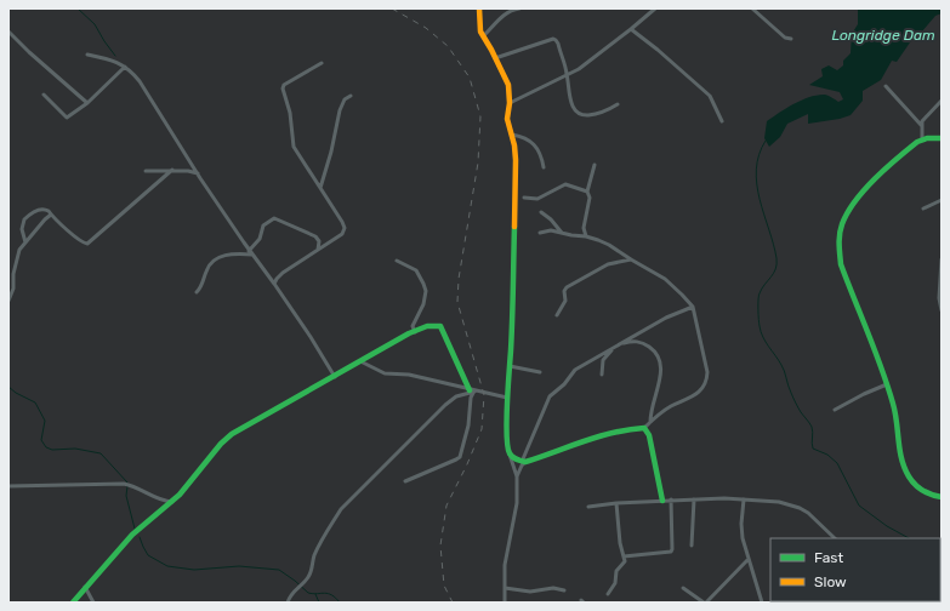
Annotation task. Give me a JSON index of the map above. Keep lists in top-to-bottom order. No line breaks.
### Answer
{"water":["Longridge Dam"],"legend":["Fast","Slow"]}
